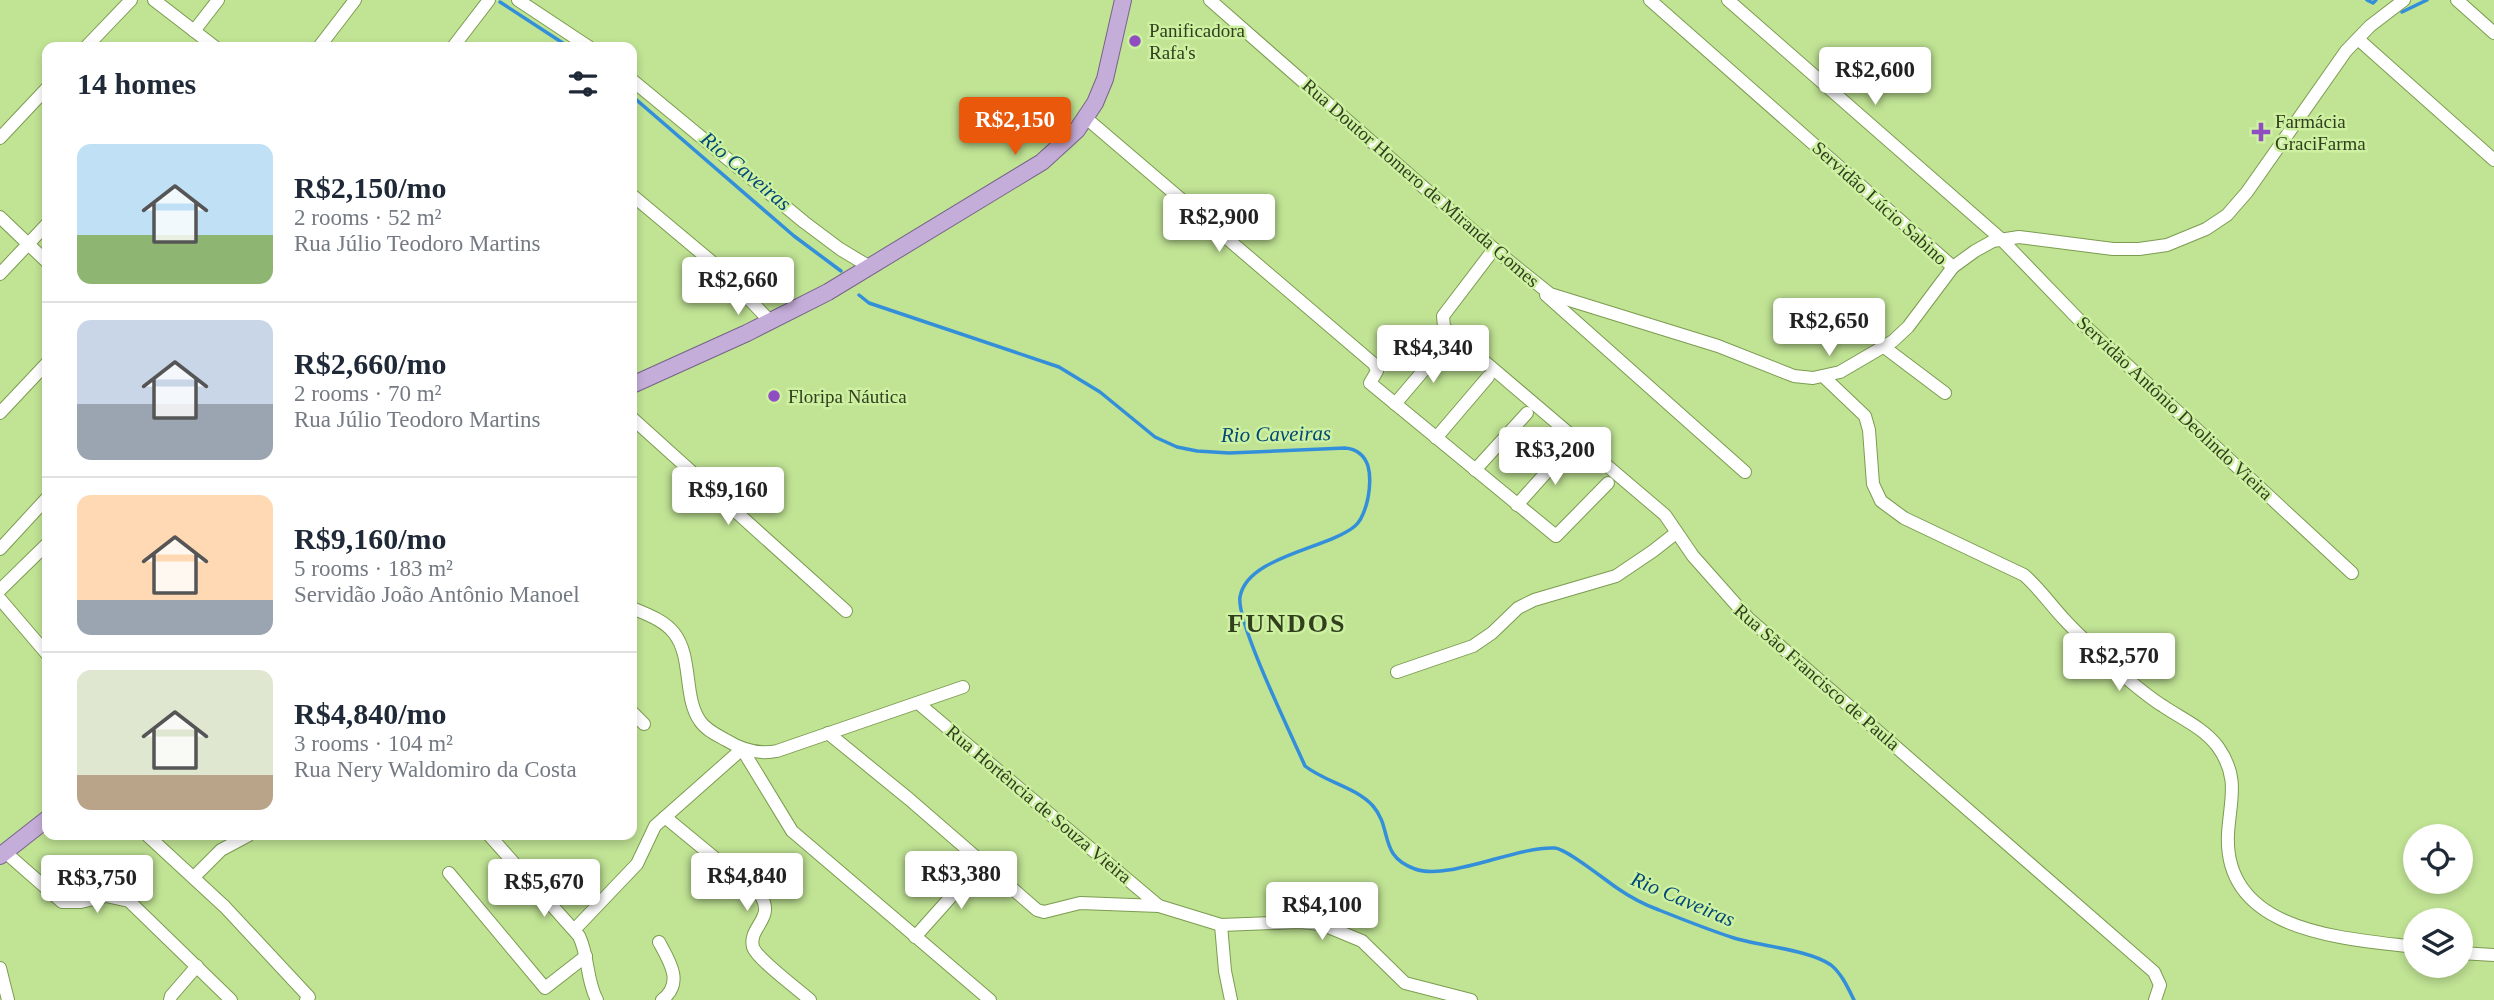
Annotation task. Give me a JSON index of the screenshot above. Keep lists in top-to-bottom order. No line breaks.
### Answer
{"streets":{"street":["Rua Doutor Homero de Miranda Gomes","Servidão Lúcio Sabino","Servidão Antônio Deolindo Vieira","Rua São Francisco de Paula","Rua Hortência de Souza Vieira"]},"crossings":[["Rua Doutor Homero de Miranda Gomes","Servidão Lúcio Sabino"],["Rua Doutor Homero de Miranda Gomes","Servidão Antônio Deolindo Vieira"],["Rua Doutor Homero de Miranda Gomes","Rua São Francisco de Paula"]],"districts":["FUNDOS"],"water":["Rio Caveiras"],"places":{"other":["Panificadora Rafa's","Floripa Náutica"],"health":["Farmácia GraciFarma"]},"page":{"heading":"14 homes","price":["R$2,600","R$2,150","R$2,900","R$2,660","R$2,650","R$4,340","R$3,200","R$9,160","R$2,570","R$3,380","R$4,840","R$3,750","R$5,670","R$4,100"],"list":[{"name":"R$2,150/mo","note":"2 rooms · 52 m² · Rua Júlio Teodoro Martins"},{"name":"R$2,660/mo","note":"2 rooms · 70 m² · Rua Júlio Teodoro Martins"},{"name":"R$9,160/mo","note":"5 rooms · 183 m² · Servidão João Antônio Manoel"},{"name":"R$4,840/mo","note":"3 rooms · 104 m² · Rua Nery Waldomiro da Costa"}]}}
